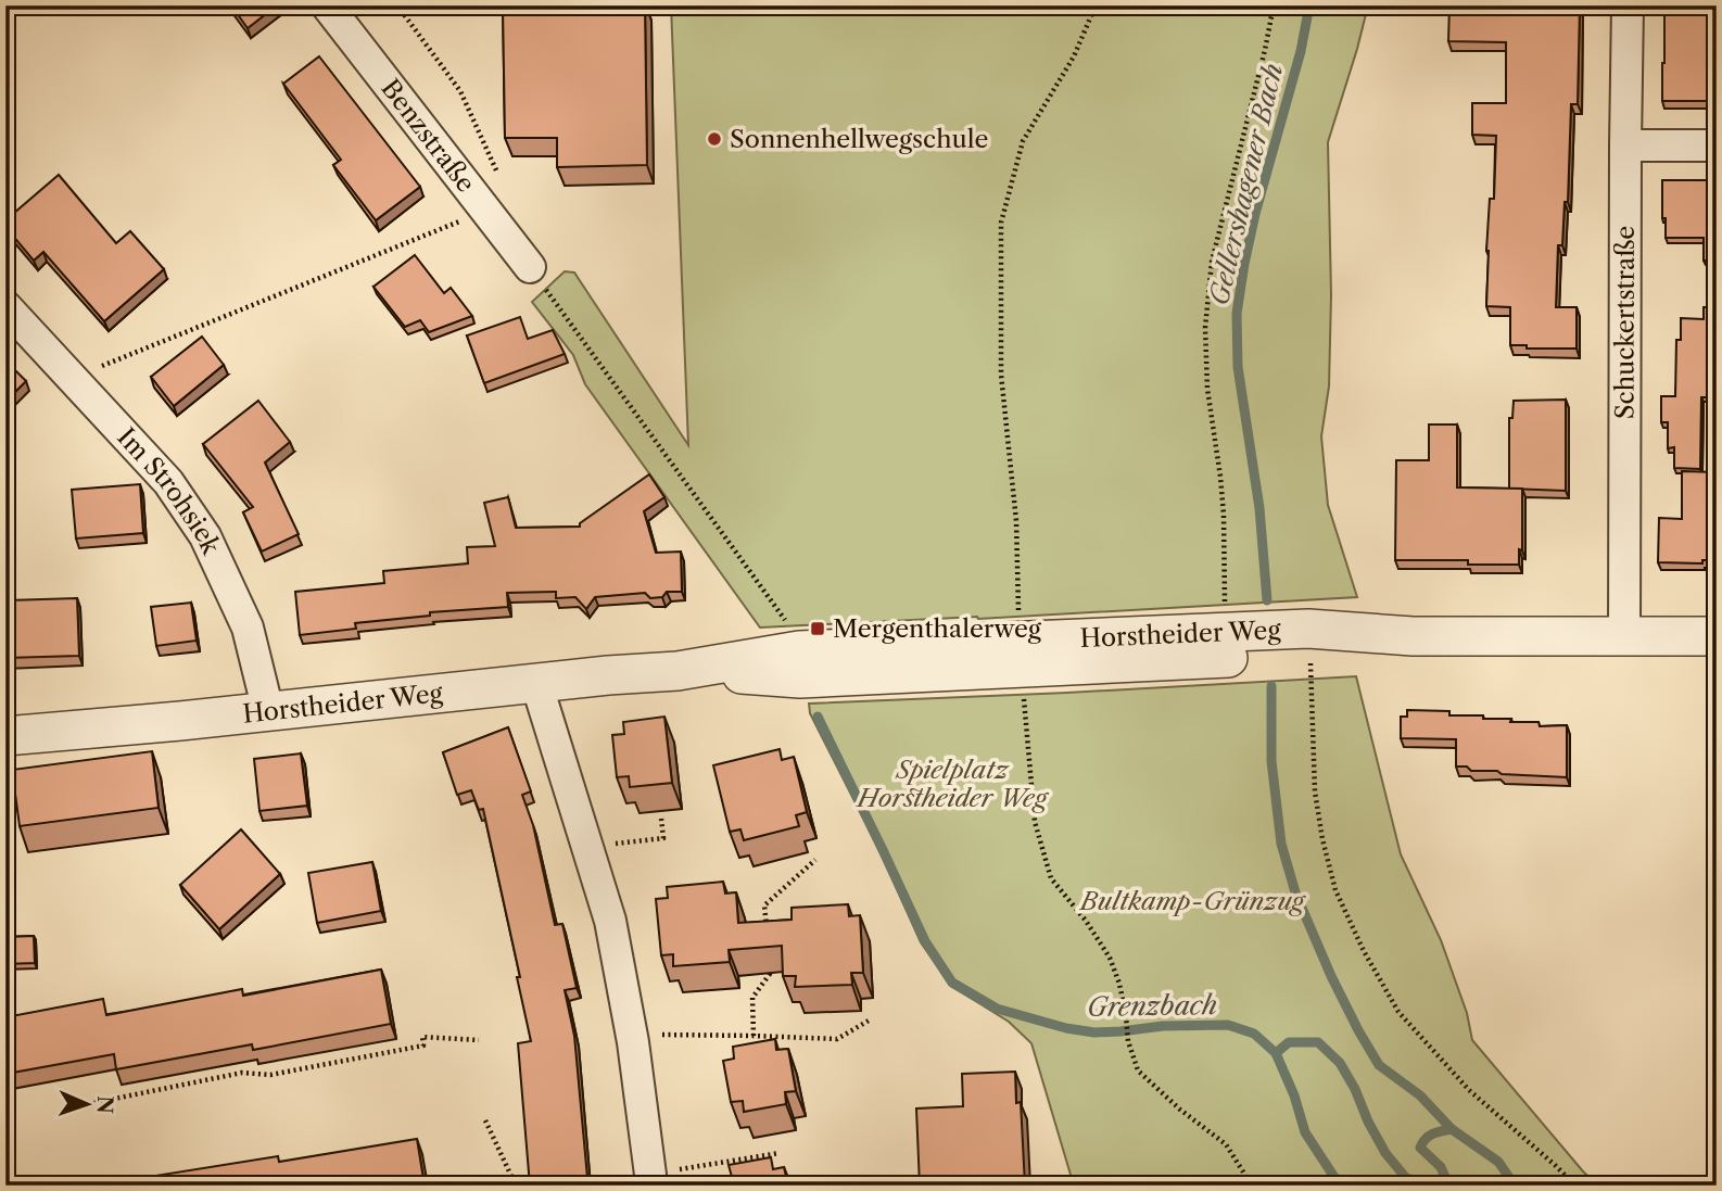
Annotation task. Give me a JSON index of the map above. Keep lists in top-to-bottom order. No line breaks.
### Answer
{"streets":{"street":["Benzstraße","Schuckertstraße","Im Strohsiek","Horstheider Weg"]},"crossings":[["Schuckertstraße","Horstheider Weg"],["Im Strohsiek","Horstheider Weg"]],"water":["Gellershagener Bach","Grenzbach"],"parks":["Spielplatz Horstheider Weg","Bultkamp-Grünzug"],"places":{"other":["Sonnenhellwegschule"],"transit":["Mergenthalerweg"]},"north":"right"}
